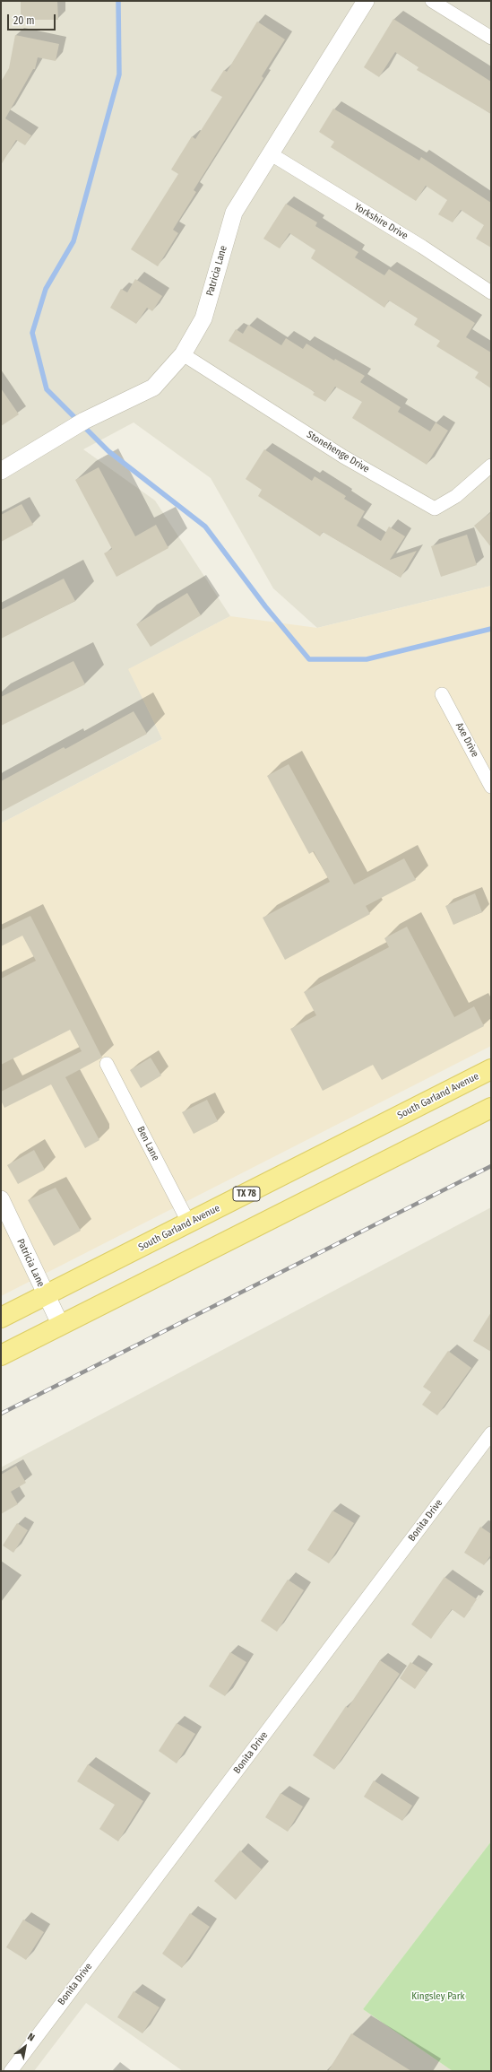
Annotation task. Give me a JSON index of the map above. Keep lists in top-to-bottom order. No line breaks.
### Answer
{"streets":{"main road":["South Garland Avenue","TX 78"],"street":["Yorkshire Drive","Patricia Lane","Stonehenge Drive","Axe Drive","Ben Lane","Bonita Drive"]},"crossings":[["Yorkshire Drive","Patricia Lane"],["Patricia Lane","Stonehenge Drive"],["Patricia Lane","South Garland Avenue"],["South Garland Avenue","Ben Lane"]],"parks":["Kingsley Park"],"scale_bar":"20 m","north":"top right"}
